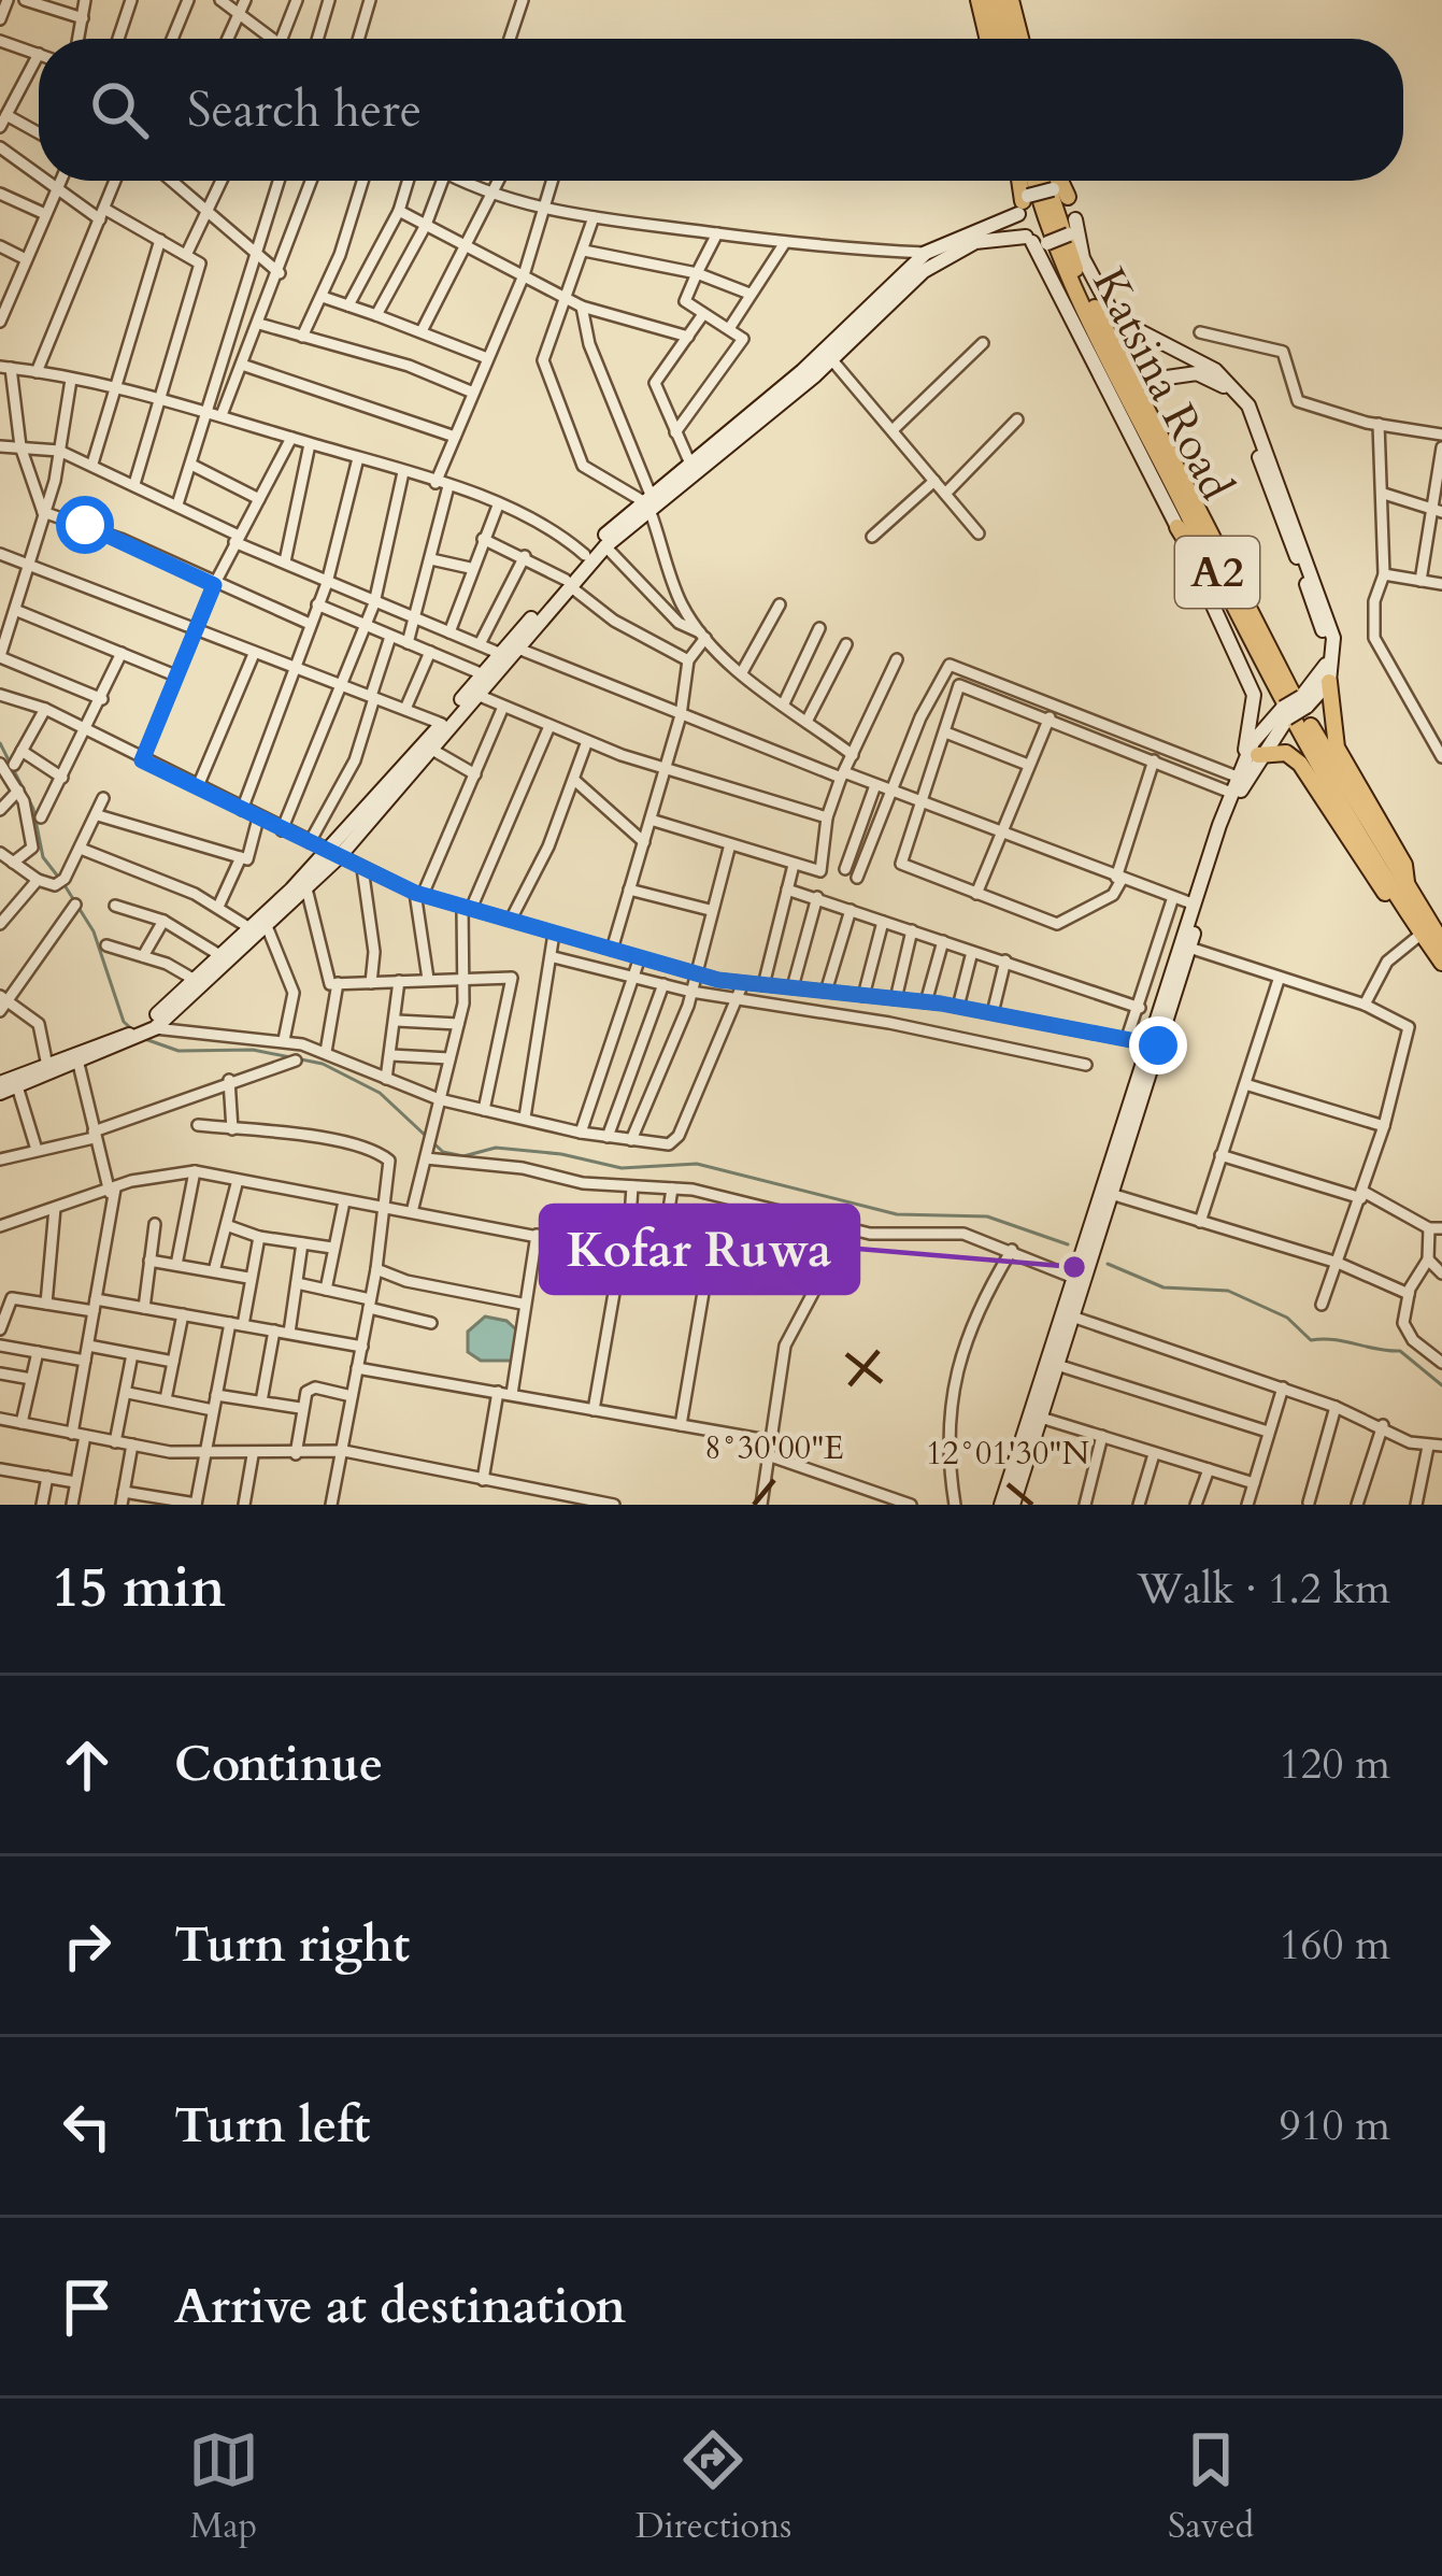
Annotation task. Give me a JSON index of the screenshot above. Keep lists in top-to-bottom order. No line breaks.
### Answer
{"streets":{"highway":["Katsina Road","A2"]},"places":["Kofar Ruwa"],"page":{"search":"Search here","heading":["15 min","Walk · 1.2 km"],"list":[["Continue","120 m"],["Turn right","160 m"],["Turn left","910 m"],"Arrive at destination"],"nav":["Map","Directions","Saved"]},"coordinates":["8°30'00\"E","12°01'30\"N"]}
